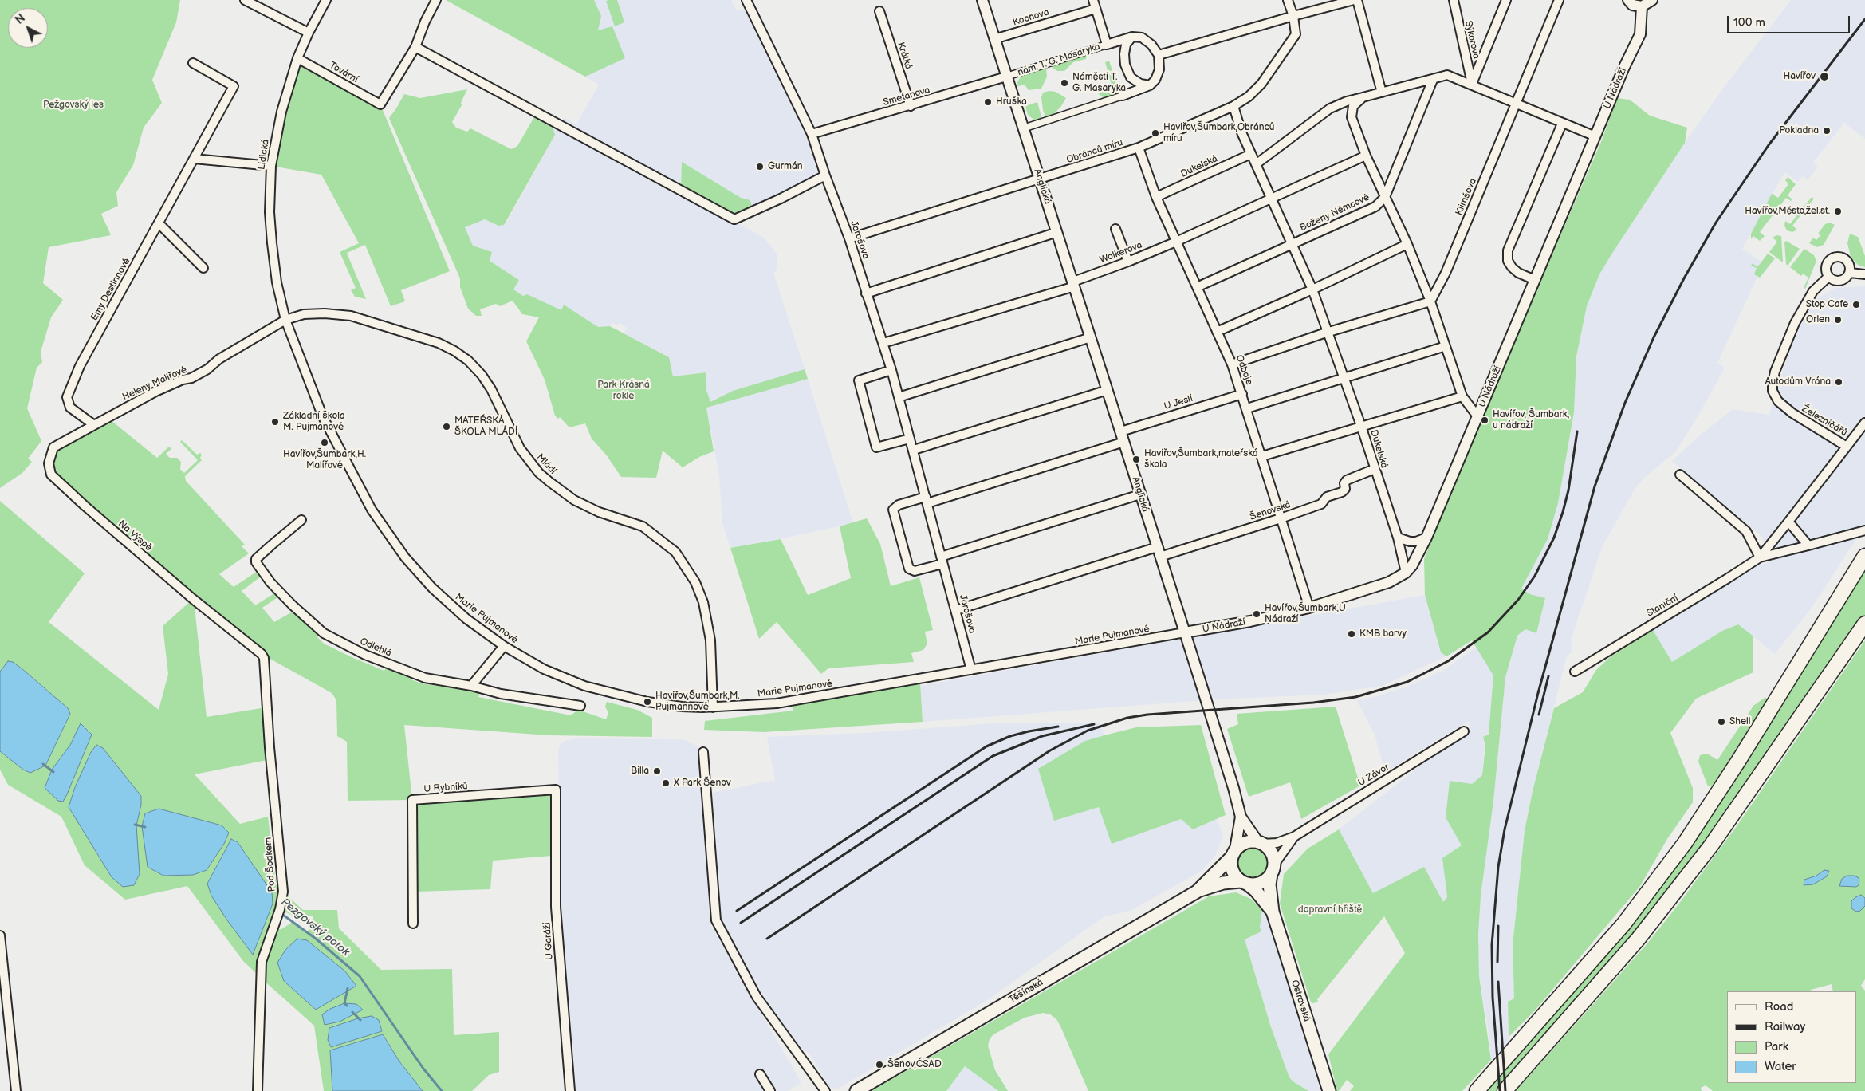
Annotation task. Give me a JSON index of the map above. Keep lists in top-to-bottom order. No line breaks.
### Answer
{"streets":{"main road":["Těšínská","Ostravská"],"street":["Kochova","Sýkorova","Krátká","nám. T. G. Masaryka","Tovární","U Nádraží","Smetanova","Obránců míru","Lidická","Dukelská","Anglická","Klimšova","Boženy Němcové","Jarošova","Wolkerova","Emy Destinnové","Odboje","Heleny Malířové","U Jeslí","Železničářů","Mládí","Šenovská","Na Výspě","Staniční","Marie Pujmanové","Odlehlá","U Závor","U Rybníků","Pod Šodkem","U Garáží"]},"crossings":[["Krátká","Smetanova"],["nám. T. G. Masaryka","Smetanova"],["nám. T. G. Masaryka","Anglická"],["Tovární","Lidická"],["U Nádraží","Dukelská"],["U Nádraží","Anglická"],["U Nádraží","Odboje"],["U Nádraží","Marie Pujmanové"],["Smetanova","Jarošova"],["Obránců míru","Dukelská"],["Obránců míru","Anglická"],["Obránců míru","Jarošova"],["Obránců míru","Odboje"],["Lidická","Heleny Malířové"],["Lidická","Mládí"],["Lidická","Marie Pujmanové"],["Dukelská","Boženy Němcové"],["Dukelská","Odboje"],["Dukelská","Šenovská"],["Anglická","Wolkerova"],["Anglická","U Jeslí"],["Anglická","Šenovská"],["Anglická","Marie Pujmanové"],["Anglická","U Závor"],["Anglická","Těšínská"],["Anglická","Ostravská"],["Boženy Němcové","Odboje"],["Jarošova","Wolkerova"],["Jarošova","Šenovská"],["Jarošova","Marie Pujmanové"],["Wolkerova","Odboje"],["Emy Destinnové","Heleny Malířové"],["Emy Destinnové","Na Výspě"],["Odboje","U Jeslí"],["Odboje","Šenovská"],["Heleny Malířové","Mládí"],["Heleny Malířové","Na Výspě"],["Heleny Malířové","Marie Pujmanové"],["Železničářů","Staniční"],["Mládí","Marie Pujmanové"],["Na Výspě","Pod Šodkem"],["U Závor","Těšínská"],["U Závor","Ostravská"],["U Rybníků","U Garáží"],["Těšínská","Ostravská"]],"water":["Pezgovský potok"],"parks":["Pežgovský les","Park Krásná rokle","dopravní hřiště"],"places":["Havířov","Náměstí T. G. Masaryka","Hruška","Pokladna","Havířov,Šumbark,Obránců míru","Gurmán","Havířov,Město,žel.st.","Stop Cafe","Orlen","Autodům Vrána","Havířov, Šumbark, u nádraží","Základní škola M. Pujmanové","MATEŘSKÁ ŠKOLA MLÁDÍ","Havířov,Šumbark,H. Malířové","Havířov,Šumbark,mateřská škola","Havířov,Šumbark,U Nádraží","KMB barvy","Havířov,Šumbark,M. Pujmannové","Shell","Billa","X Park Šenov","Šenov,ČSAD"],"legend":["Road","Railway","Park","Water"],"scale_bar":"100 m","north":"top left"}
